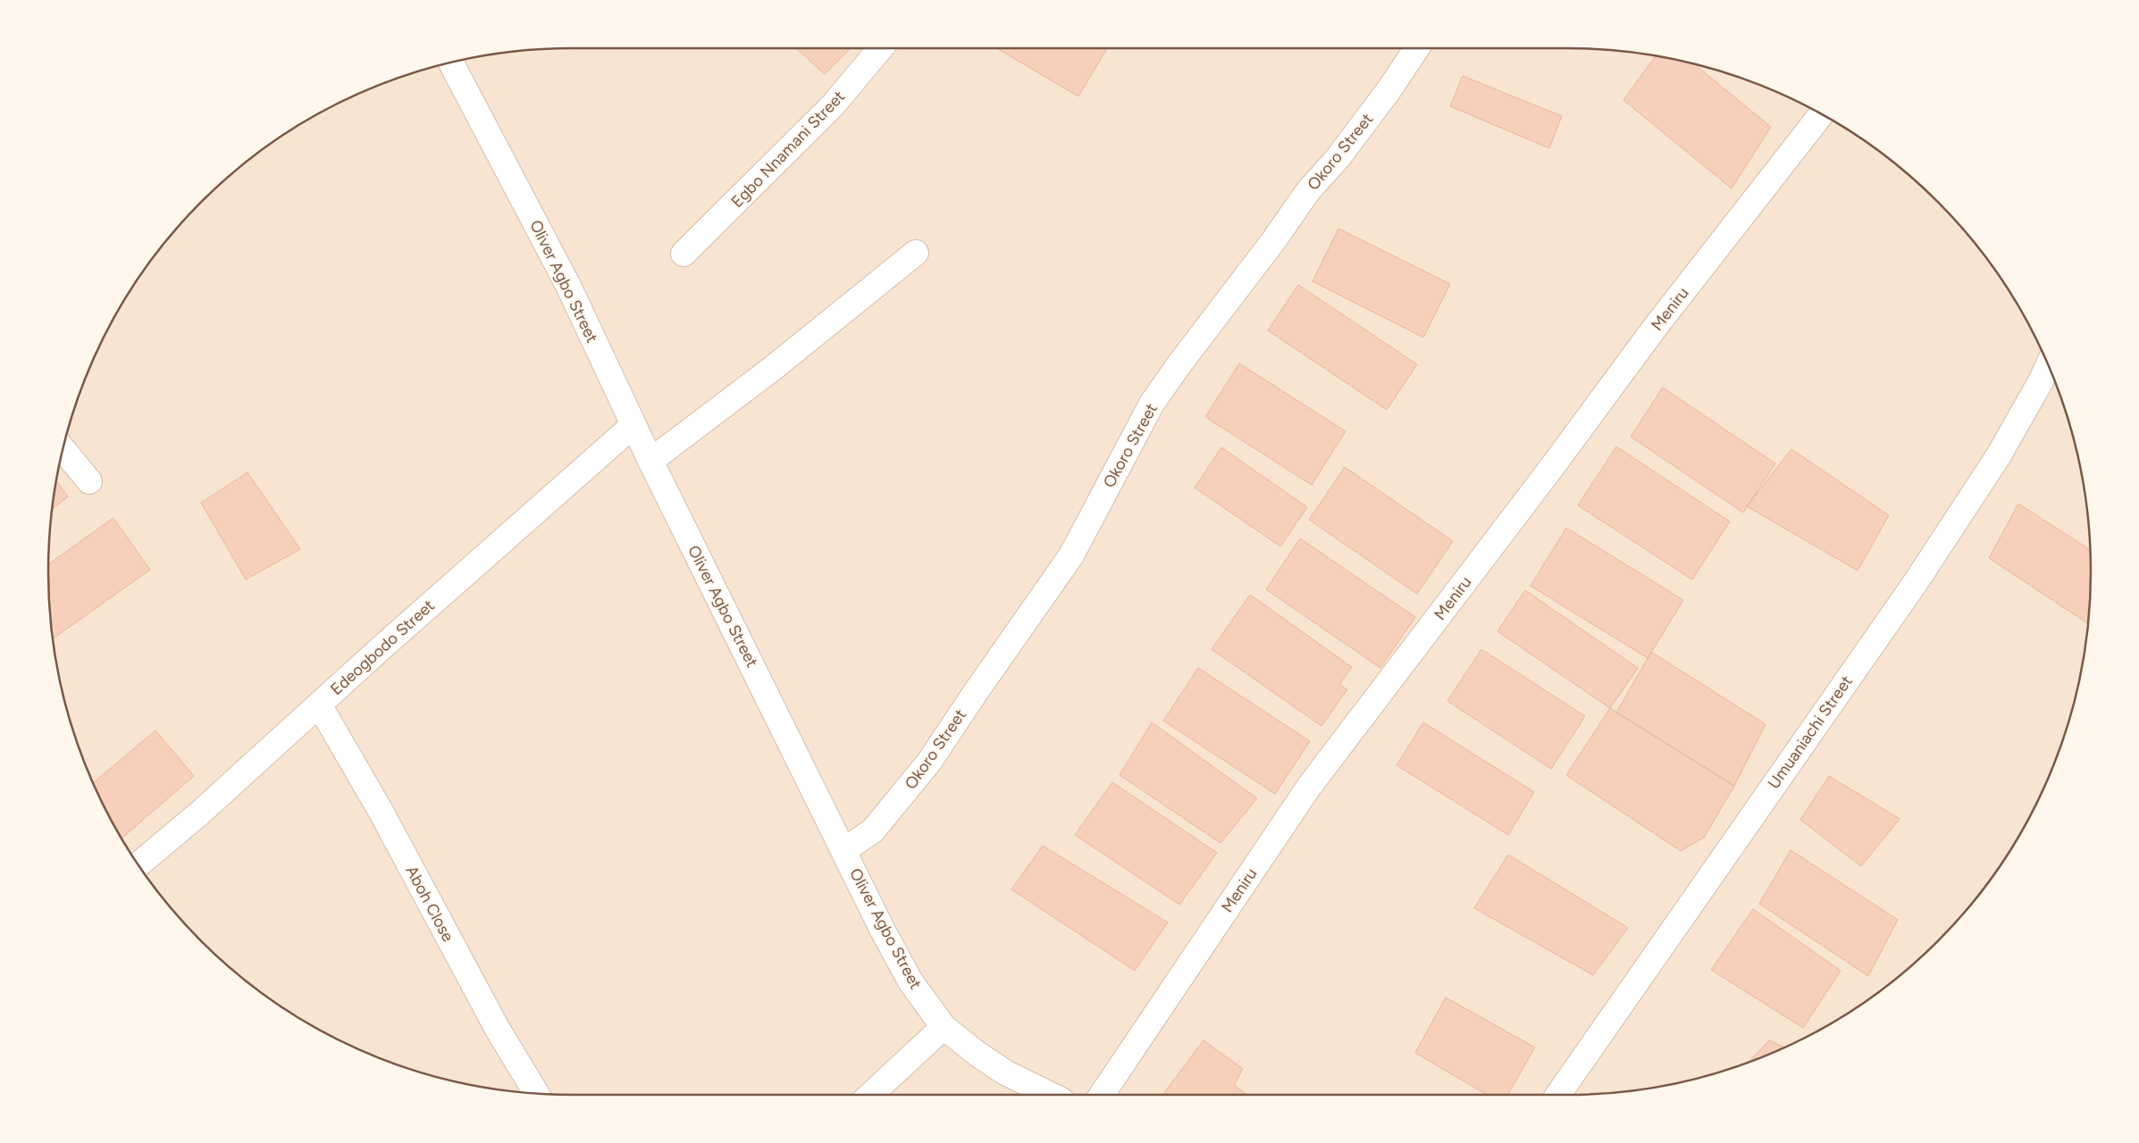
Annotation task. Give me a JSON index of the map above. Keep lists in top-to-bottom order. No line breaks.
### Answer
{"streets":{"street":["Egbo Nnamani Street","Okoro Street","Oliver Agbo Street","Meniru","Edeogbodo Street","Umuaniachi Street","Aboh Close"]},"crossings":[["Okoro Street","Oliver Agbo Street"],["Oliver Agbo Street","Edeogbodo Street"],["Edeogbodo Street","Aboh Close"]]}
